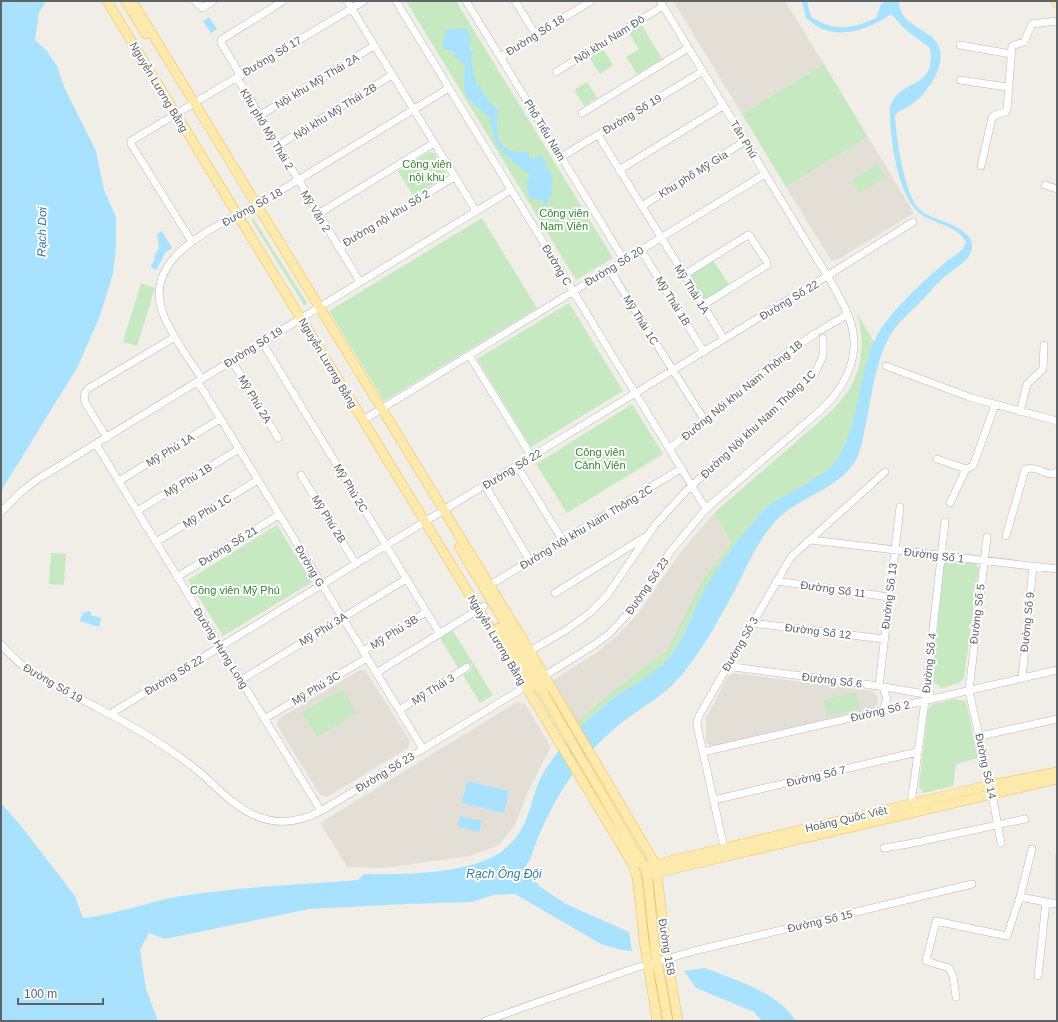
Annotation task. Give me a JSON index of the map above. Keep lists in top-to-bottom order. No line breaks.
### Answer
{"streets":{"main road":["Nguyễn Lương Bằng","Hoàng Quốc Việt","Đường 15B"],"street":["Đường Số 18","Nội khu Nam Đô","Đường Số 17","Nội khu Mỹ Thái 2A","Nội khu Mỹ Thái 2B","Đường Số 19","Khu phố Mỹ Thái 2","Phố Tiểu Nam","Tân Phú","Khu phố Mỹ Gia","Mỹ Văn 2","Đường nội khu Số 2","Đường C","Đường Số 20","Mỹ Thái 1A","Đường Số 22","Mỹ Thái 1B","Mỹ Thái 1C","Đường Nội khu Nam Thông 1B","Mỹ Phú 2A","Đường Nội khu Nam Thông 1C","Mỹ Phú 1A","Mỹ Phú 1B","Mỹ Phú 2C","Mỹ Phú 1C","Mỹ Phú 2B","Đường Nội khu Nam Thông 2C","Đường Số 21","Đường Số 1","Đường G","Đường Số 23","Đường Số 11","Đường Số 13","Đường Số 5","Đường Số 9","Mỹ Phú 3A","Đường Số 12","Mỹ Phú 3B","Đường Số 3","Đường Hưng Long","Đường Số 4","Đường Số 6","Mỹ Phú 3C","Mỹ Thái 3","Đường Số 2","Đường Số 14","Đường Số 7","Đường Số 15"]},"crossings":[["Đường Số 18","Đường Số 17"],["Đường Số 18","Nguyễn Lương Bằng"],["Đường Số 18","Đường Số 19"],["Đường Số 18","Khu phố Mỹ Thái 2"],["Đường Số 18","Phố Tiểu Nam"],["Đường Số 18","Mỹ Văn 2"],["Đường Số 18","Đường C"],["Đường Số 18","Đường G"],["Nội khu Nam Đô","Tân Phú"],["Đường Số 17","Nguyễn Lương Bằng"],["Đường Số 17","Khu phố Mỹ Thái 2"],["Nội khu Mỹ Thái 2A","Khu phố Mỹ Thái 2"],["Nguyễn Lương Bằng","Đường Số 19"],["Nguyễn Lương Bằng","Đường Số 20"],["Nguyễn Lương Bằng","Đường Số 22"],["Nguyễn Lương Bằng","Đường Nội khu Nam Thông 2C"],["Nguyễn Lương Bằng","Đường Số 23"],["Nguyễn Lương Bằng","Hoàng Quốc Việt"],["Nguyễn Lương Bằng","Đường 15B"],["Nội khu Mỹ Thái 2B","Khu phố Mỹ Thái 2"],["Đường Số 19","Phố Tiểu Nam"],["Đường Số 19","Tân Phú"],["Đường Số 19","Mỹ Văn 2"],["Đường Số 19","Đường C"],["Đường Số 19","Đường Số 22"],["Đường Số 19","Mỹ Phú 2A"],["Đường Số 19","Mỹ Phú 2C"],["Đường Số 19","Đường G"],["Đường Số 19","Đường Số 23"],["Đường Số 19","Đường Hưng Long"],["Khu phố Mỹ Thái 2","Mỹ Văn 2"],["Phố Tiểu Nam","Đường Số 20"],["Tân Phú","Khu phố Mỹ Gia"],["Tân Phú","Đường Số 20"],["Tân Phú","Đường Số 22"],["Tân Phú","Đường Số 23"],["Mỹ Văn 2","Đường nội khu Số 2"],["Đường C","Đường Số 20"],["Đường C","Đường Số 22"],["Đường C","Đường Nội khu Nam Thông 1B"],["Đường C","Đường Nội khu Nam Thông 1C"],["Đường C","Đường Nội khu Nam Thông 2C"],["Đường C","Đường Số 23"],["Đường Số 20","Mỹ Thái 1A"],["Đường Số 20","Mỹ Thái 1B"],["Đường Số 20","Mỹ Thái 1C"],["Mỹ Thái 1A","Đường Số 22"],["Đường Số 22","Mỹ Thái 1B"],["Đường Số 22","Mỹ Thái 1C"],["Đường Số 22","Mỹ Phú 2C"],["Đường Số 22","Mỹ Phú 2B"],["Đường Số 22","Đường G"],["Đường Số 22","Đường Số 23"],["Đường Số 22","Đường Hưng Long"],["Mỹ Thái 1C","Đường Nội khu Nam Thông 1B"],["Đường Nội khu Nam Thông 1B","Đường Nội khu Nam Thông 1C"],["Đường Nội khu Nam Thông 1B","Đường Số 23"],["Mỹ Phú 1A","Đường G"],["Mỹ Phú 1A","Đường Hưng Long"],["Mỹ Phú 1B","Đường G"],["Mỹ Phú 1B","Đường Hưng Long"],["Mỹ Phú 2C","Mỹ Phú 3A"],["Mỹ Phú 2C","Mỹ Phú 3B"],["Mỹ Phú 1C","Đường G"],["Mỹ Phú 1C","Đường Hưng Long"],["Đường Số 21","Đường G"],["Đường Số 21","Đường Hưng Long"],["Đường Số 1","Đường Số 13"],["Đường Số 1","Đường Số 5"],["Đường Số 1","Đường Số 9"],["Đường Số 1","Đường Số 3"],["Đường Số 1","Đường Số 4"],["Đường G","Đường Số 23"],["Đường G","Mỹ Phú 3A"],["Đường G","Mỹ Phú 3B"],["Đường G","Mỹ Phú 3C"],["Đường G","Mỹ Thái 3"],["Đường Số 23","Đường Hưng Long"],["Đường Số 11","Đường Số 13"],["Đường Số 11","Đường Số 3"],["Đường Số 13","Đường Số 12"],["Đường Số 13","Đường Số 6"],["Đường Số 13","Đường Số 2"],["Đường Số 5","Đường Số 2"],["Đường Số 5","Đường Số 14"],["Đường Số 9","Đường Số 2"],["Mỹ Phú 3A","Đường Hưng Long"],["Đường Số 12","Đường Số 3"],["Mỹ Phú 3B","Mỹ Phú 3C"],["Đường Số 3","Đường Số 6"],["Đường Số 3","Đường Số 2"],["Đường Số 3","Đường Số 7"],["Đường Số 3","Hoàng Quốc Việt"],["Đường Hưng Long","Mỹ Phú 3C"],["Đường Số 4","Đường Số 6"],["Đường Số 4","Đường Số 2"],["Đường Số 4","Đường Số 7"],["Đường Số 4","Hoàng Quốc Việt"],["Đường Số 6","Đường Số 2"],["Đường Số 2","Đường Số 14"],["Đường Số 14","Hoàng Quốc Việt"],["Hoàng Quốc Việt","Đường 15B"],["Đường Số 15","Đường 15B"]],"water":["Rạch Dơi","Rạch Ông Đội"],"parks":["Công viên nội khu","Công viên Nam Viên","Công viên Cảnh Viên","Công viên Mỹ Phú"],"scale_bar":"100 m"}
